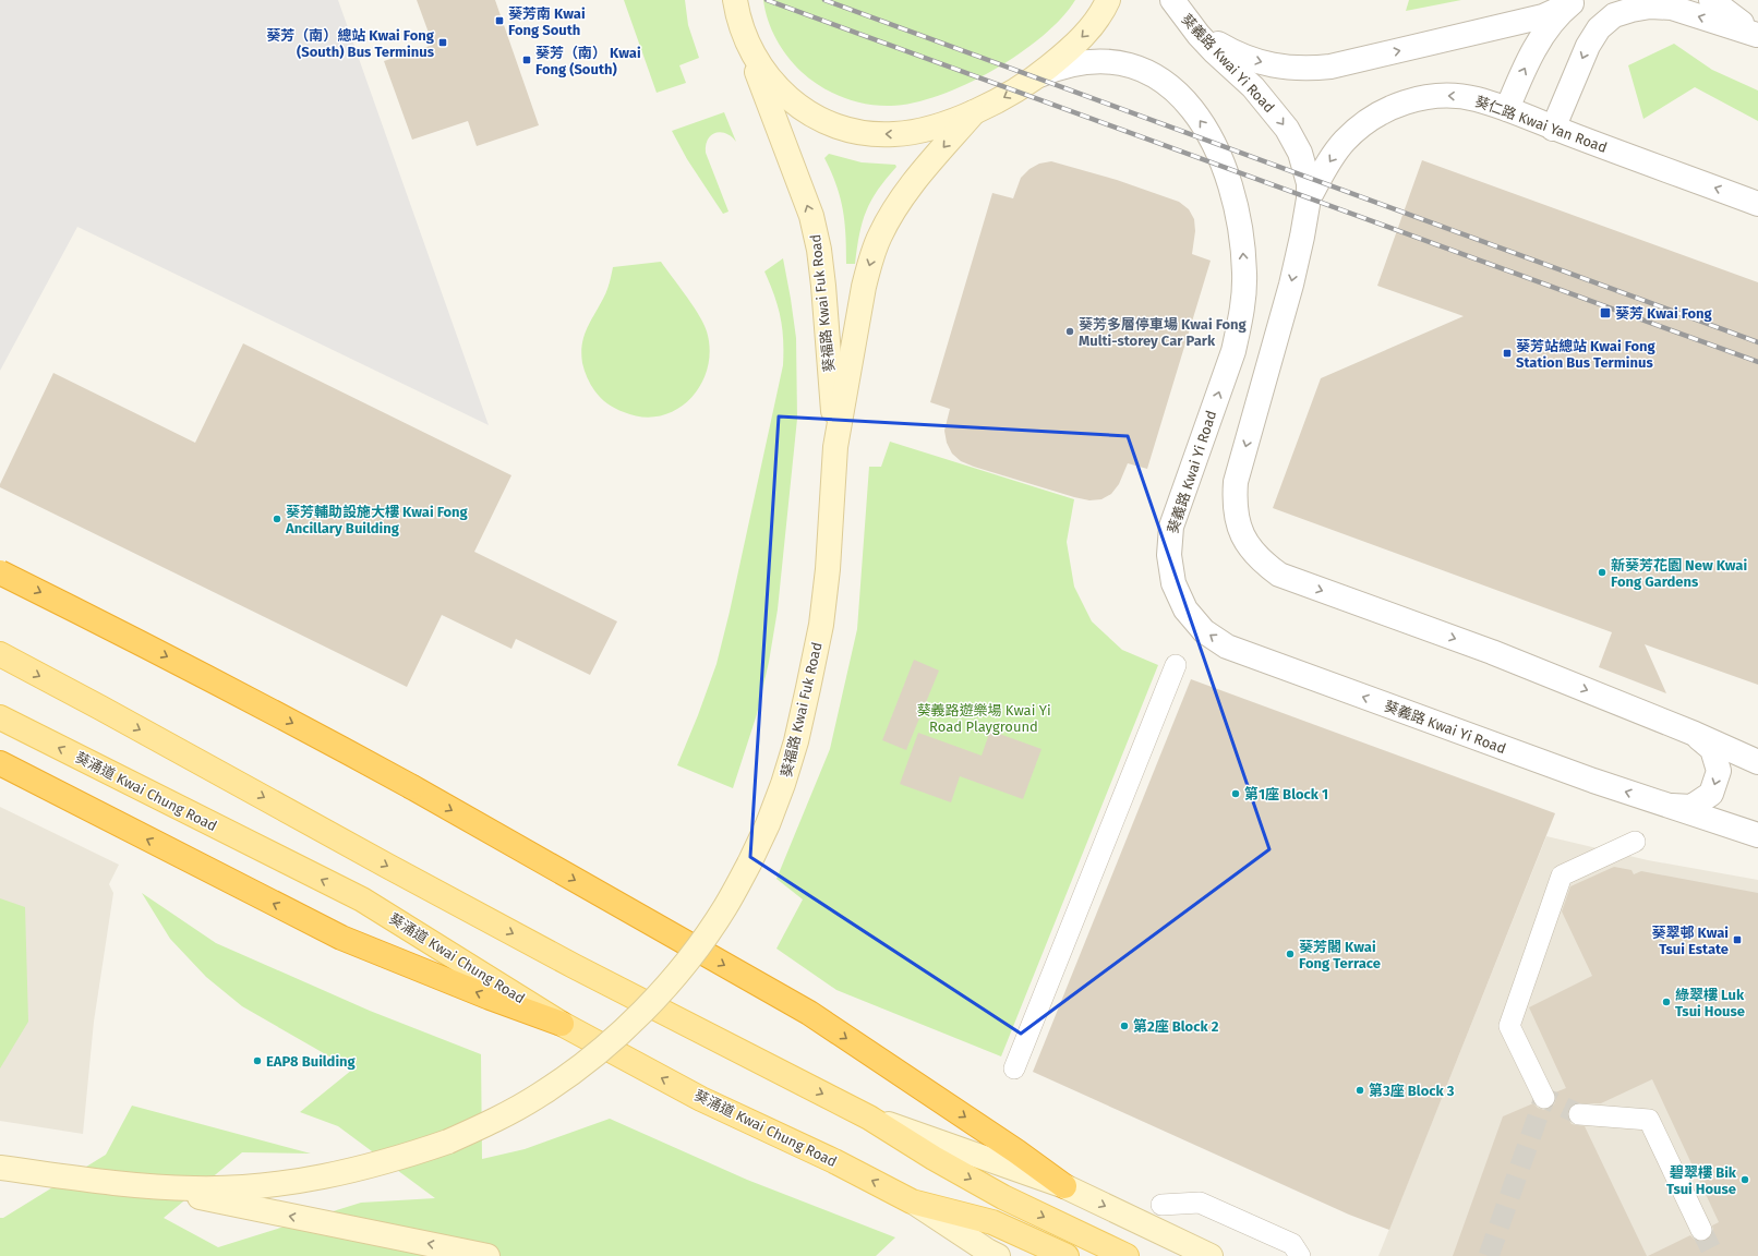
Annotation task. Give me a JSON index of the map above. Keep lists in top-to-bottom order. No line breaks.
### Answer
{"streets":{"main road":["葵福路 Kwai Fuk Road","葵涌道 Kwai Chung Road"],"street":["葵義路 Kwai Yi Road","葵仁路 Kwai Yan Road"]},"crossings":[["葵義路 Kwai Yi Road","葵仁路 Kwai Yan Road"]],"parks":["葵義路遊樂場 Kwai Yi Road Playground"],"places":{"transit":["葵芳南 Kwai Fong South","葵芳（南）總站 Kwai Fong (South) Bus Terminus","葵芳（南） Kwai Fong (South)","葵芳 Kwai Fong","葵芳站總站 Kwai Fong Station Bus Terminus","葵翠邨 Kwai Tsui Estate"],"other":["葵芳多層停車場 Kwai Fong Multi-storey Car Park","葵芳輔助設施大樓 Kwai Fong Ancillary Building","新葵芳花園 New Kwai Fong Gardens","第1座 Block 1","葵芳閣 Kwai Fong Terrace","綠翠樓 Luk Tsui House","第2座 Block 2","EAP8 Building","第3座 Block 3","碧翠樓 Bik Tsui House"]}}
